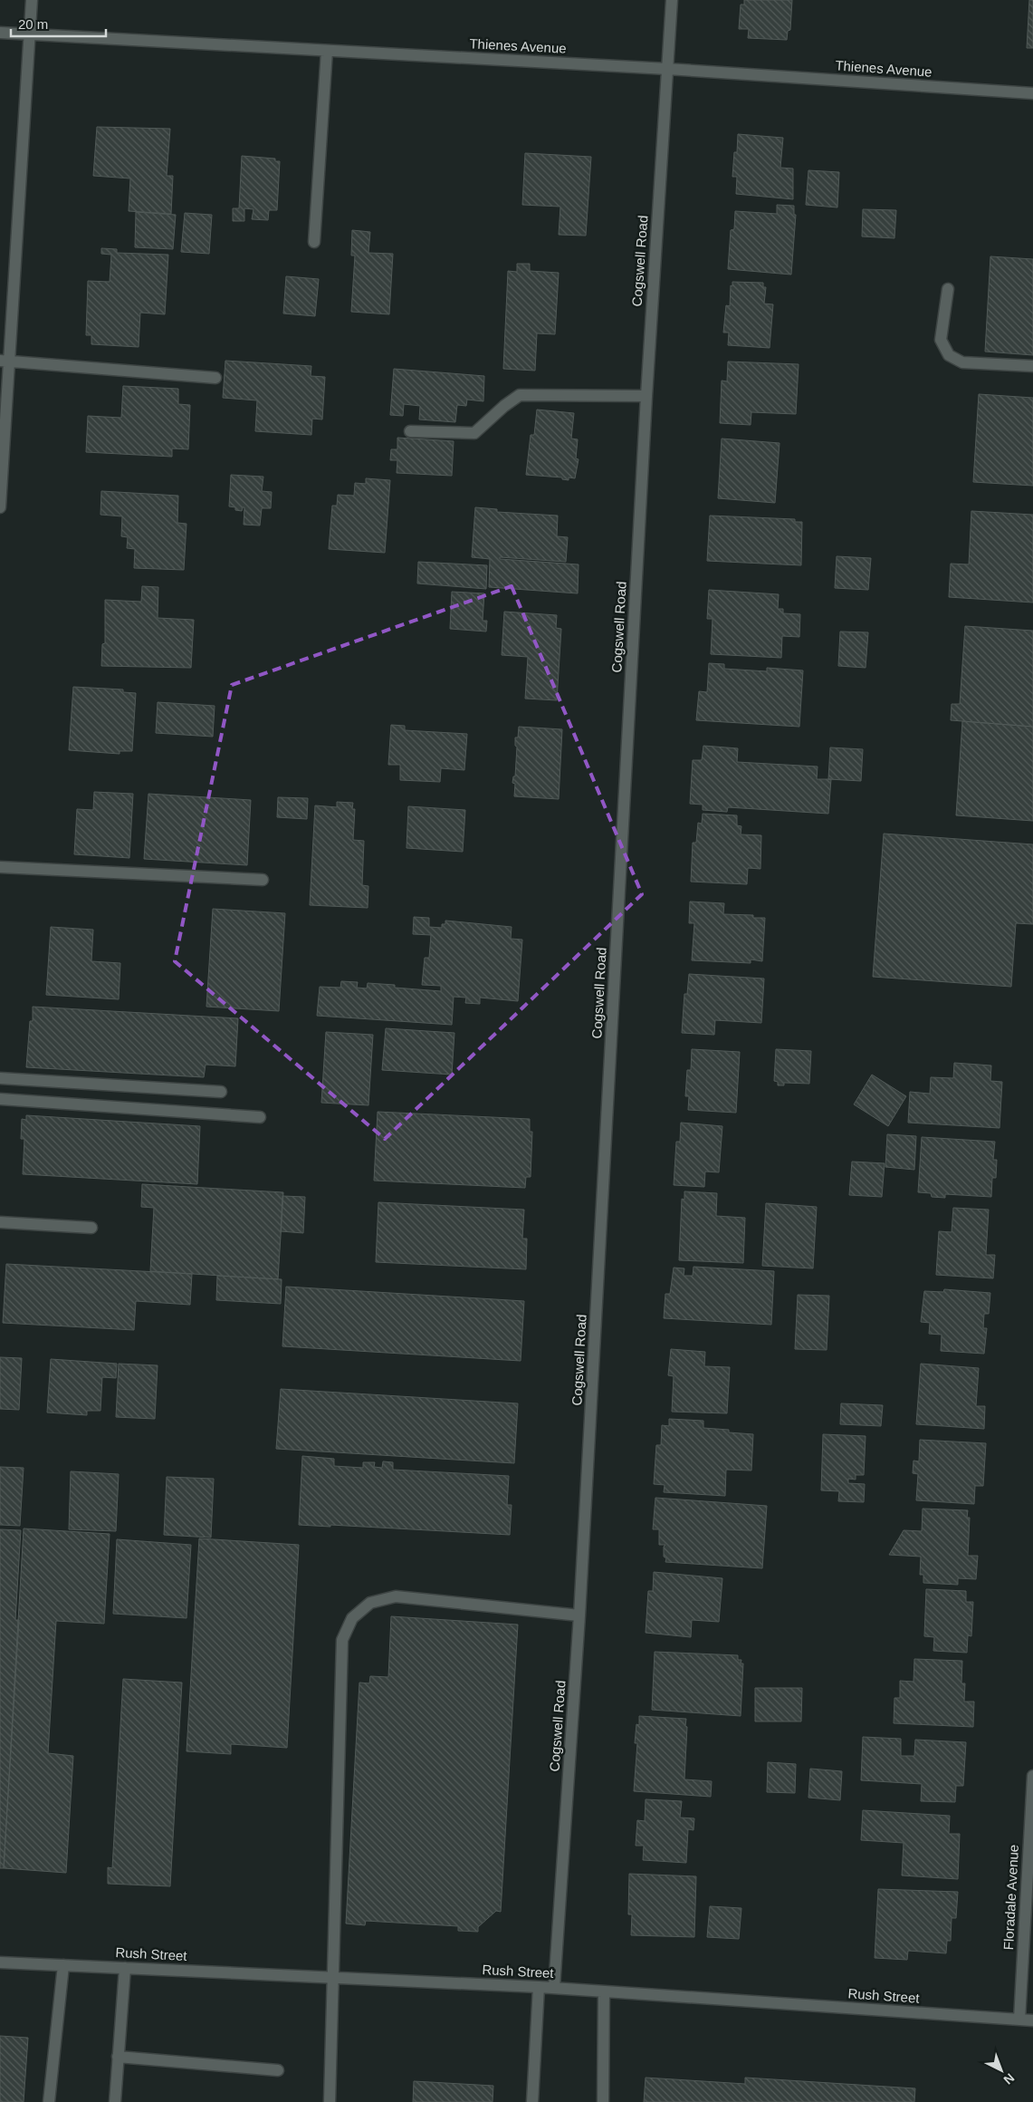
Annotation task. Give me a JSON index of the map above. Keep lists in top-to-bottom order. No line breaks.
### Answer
{"streets":{"street":["Thienes Avenue","Cogswell Road","Floradale Avenue","Rush Street"]},"crossings":[["Thienes Avenue","Cogswell Road"],["Cogswell Road","Rush Street"],["Floradale Avenue","Rush Street"]],"scale_bar":"20 m","north":"bottom right"}
